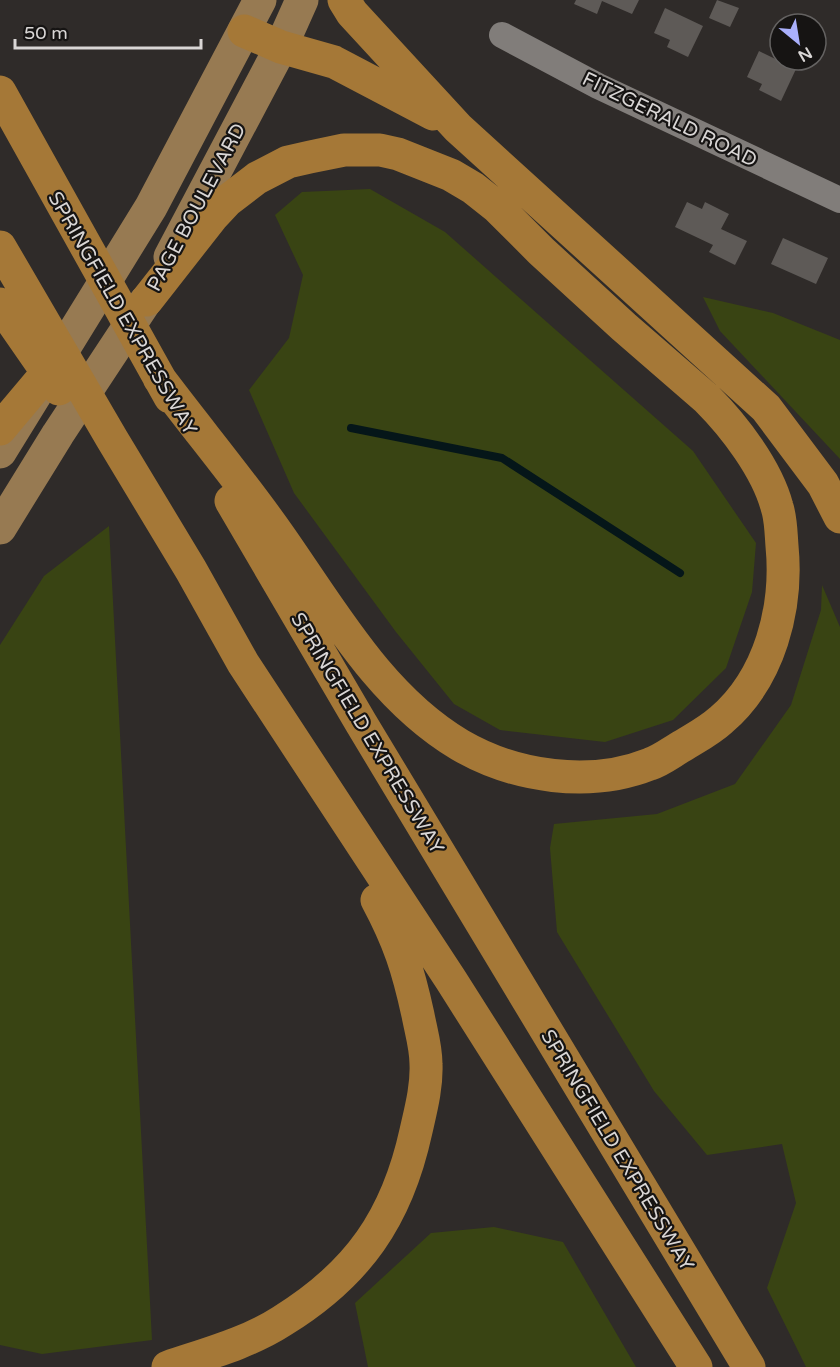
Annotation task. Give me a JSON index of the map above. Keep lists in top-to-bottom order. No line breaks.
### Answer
{"streets":{"highway":["SPRINGFIELD EXPRESSWAY"],"main road":["PAGE BOULEVARD"],"street":["FITZGERALD ROAD"]},"scale_bar":"50 m","north":"bottom right"}
